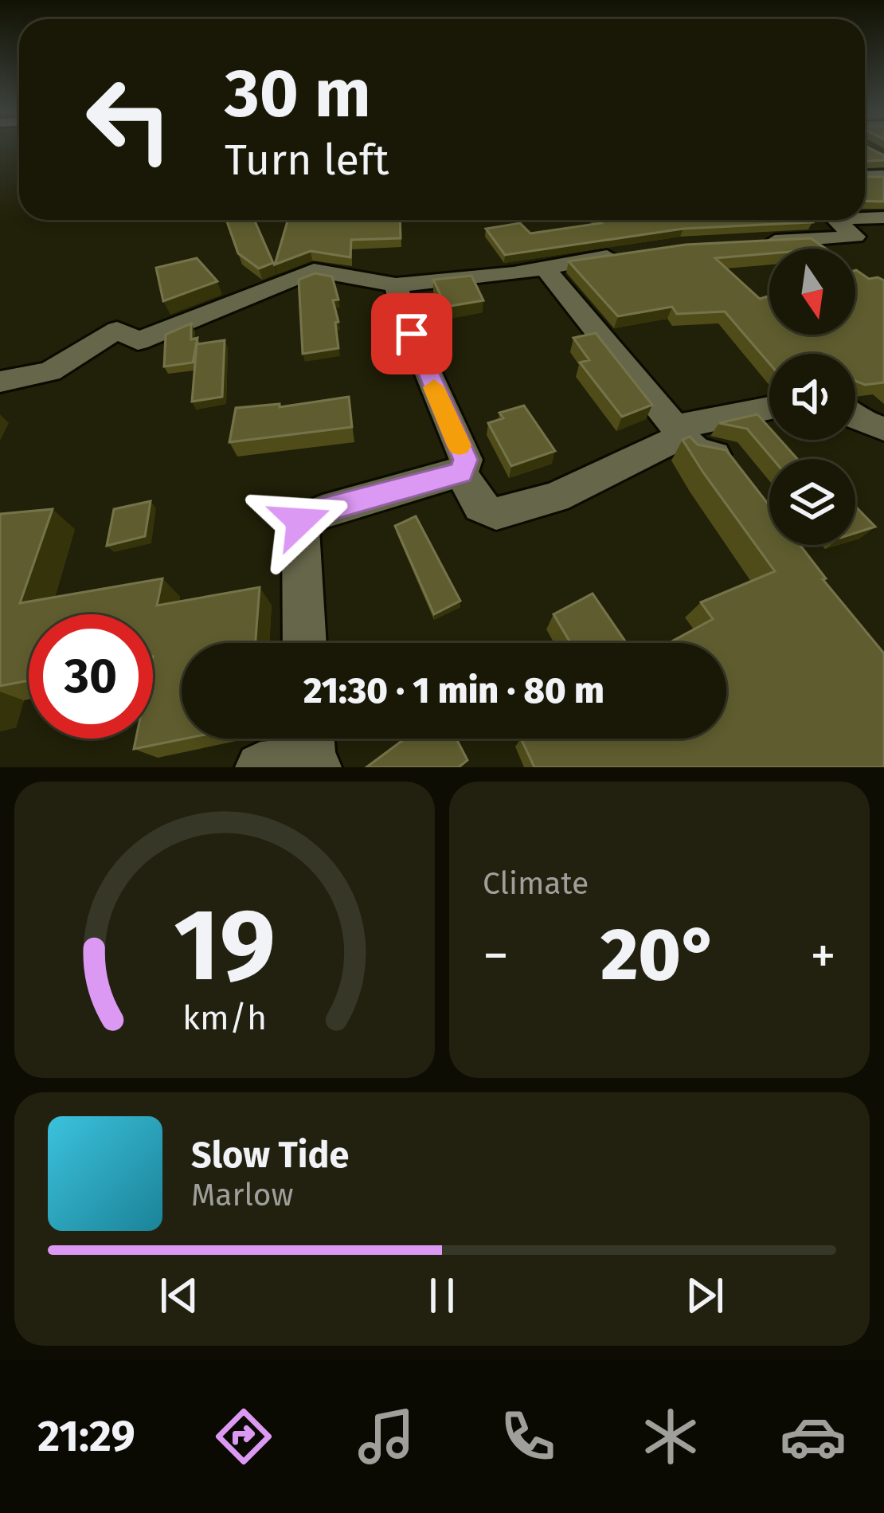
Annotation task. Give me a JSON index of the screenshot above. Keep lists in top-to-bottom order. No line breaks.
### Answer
{"north":"bottom","page":{"turn":["30 m","Turn left"],"limit":"30","trip":"21:30 · 1 min · 80 m","tile":"Climate","heat":["−","20°","+"],"song":["Slow Tide","Marlow"],"tabs":"21:29","gauge":["19","km/h"]}}
